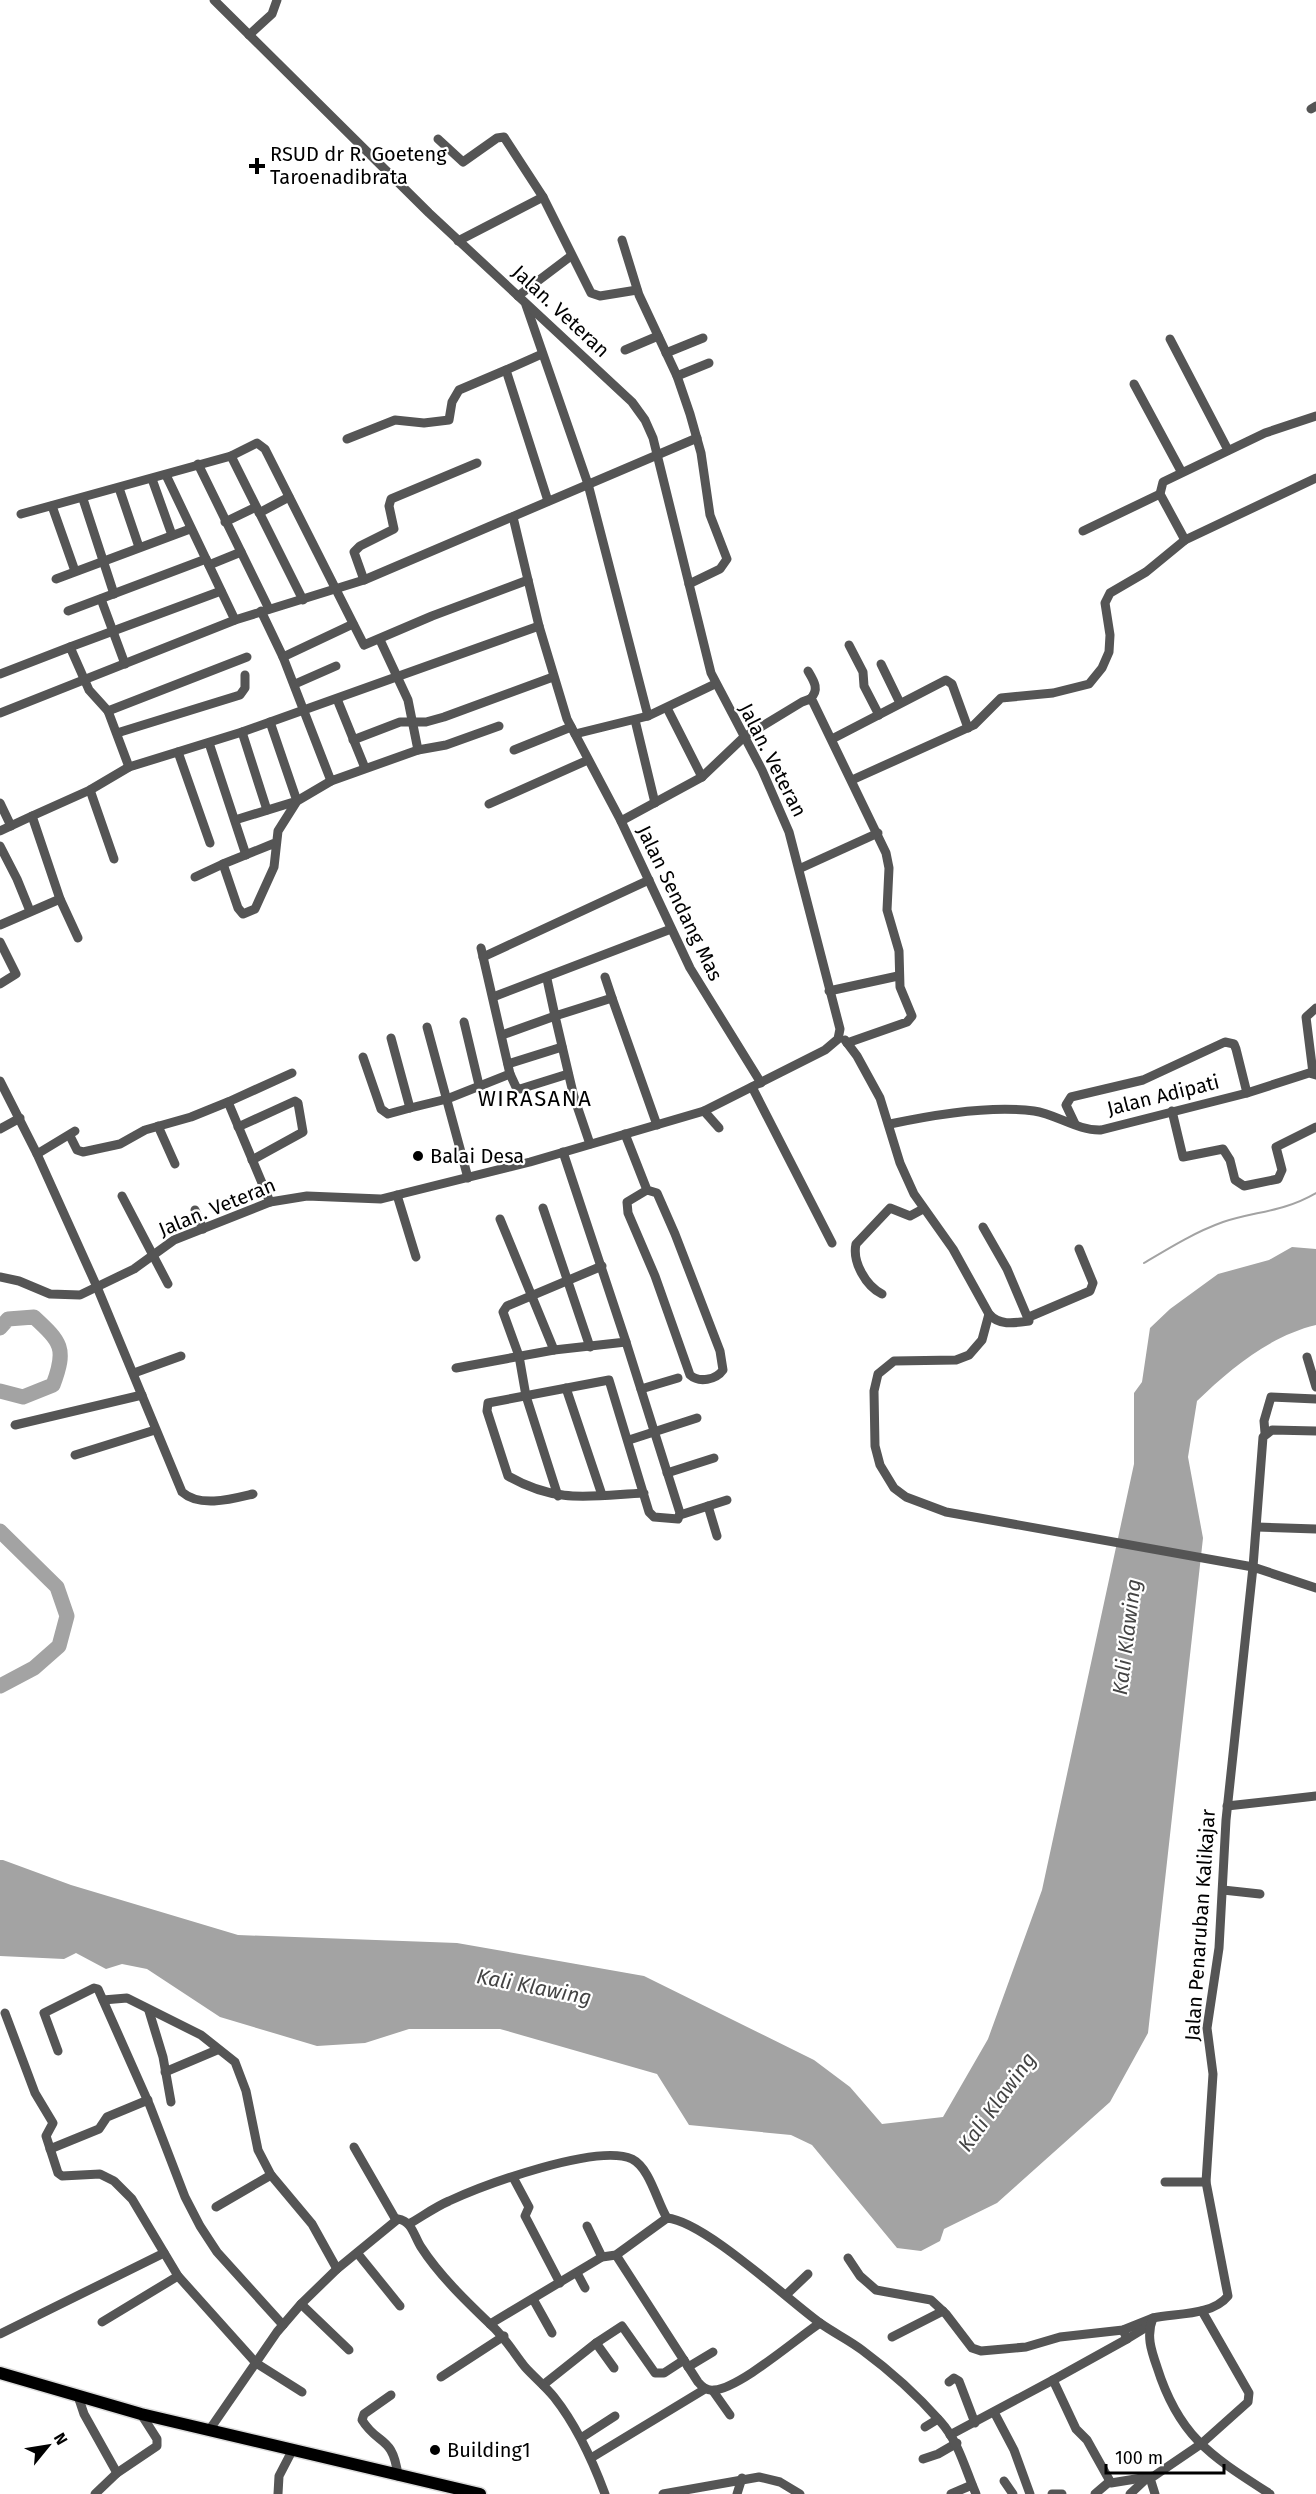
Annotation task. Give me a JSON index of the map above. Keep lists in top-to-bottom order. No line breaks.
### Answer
{"streets":{"street":["Jalan. Veteran","Jalan Sendang Mas","Jalan Adipati","Jalan Penaruban Kalikajar"]},"crossings":[["Jalan. Veteran","Jalan Sendang Mas"]],"districts":["WIRASANA"],"water":["Kali Klawing"],"places":{"health":["RSUD dr R. Goeteng Taroenadibrata"],"other":["Balai Desa","Building1"]},"scale_bar":"100 m","north":"top right"}
